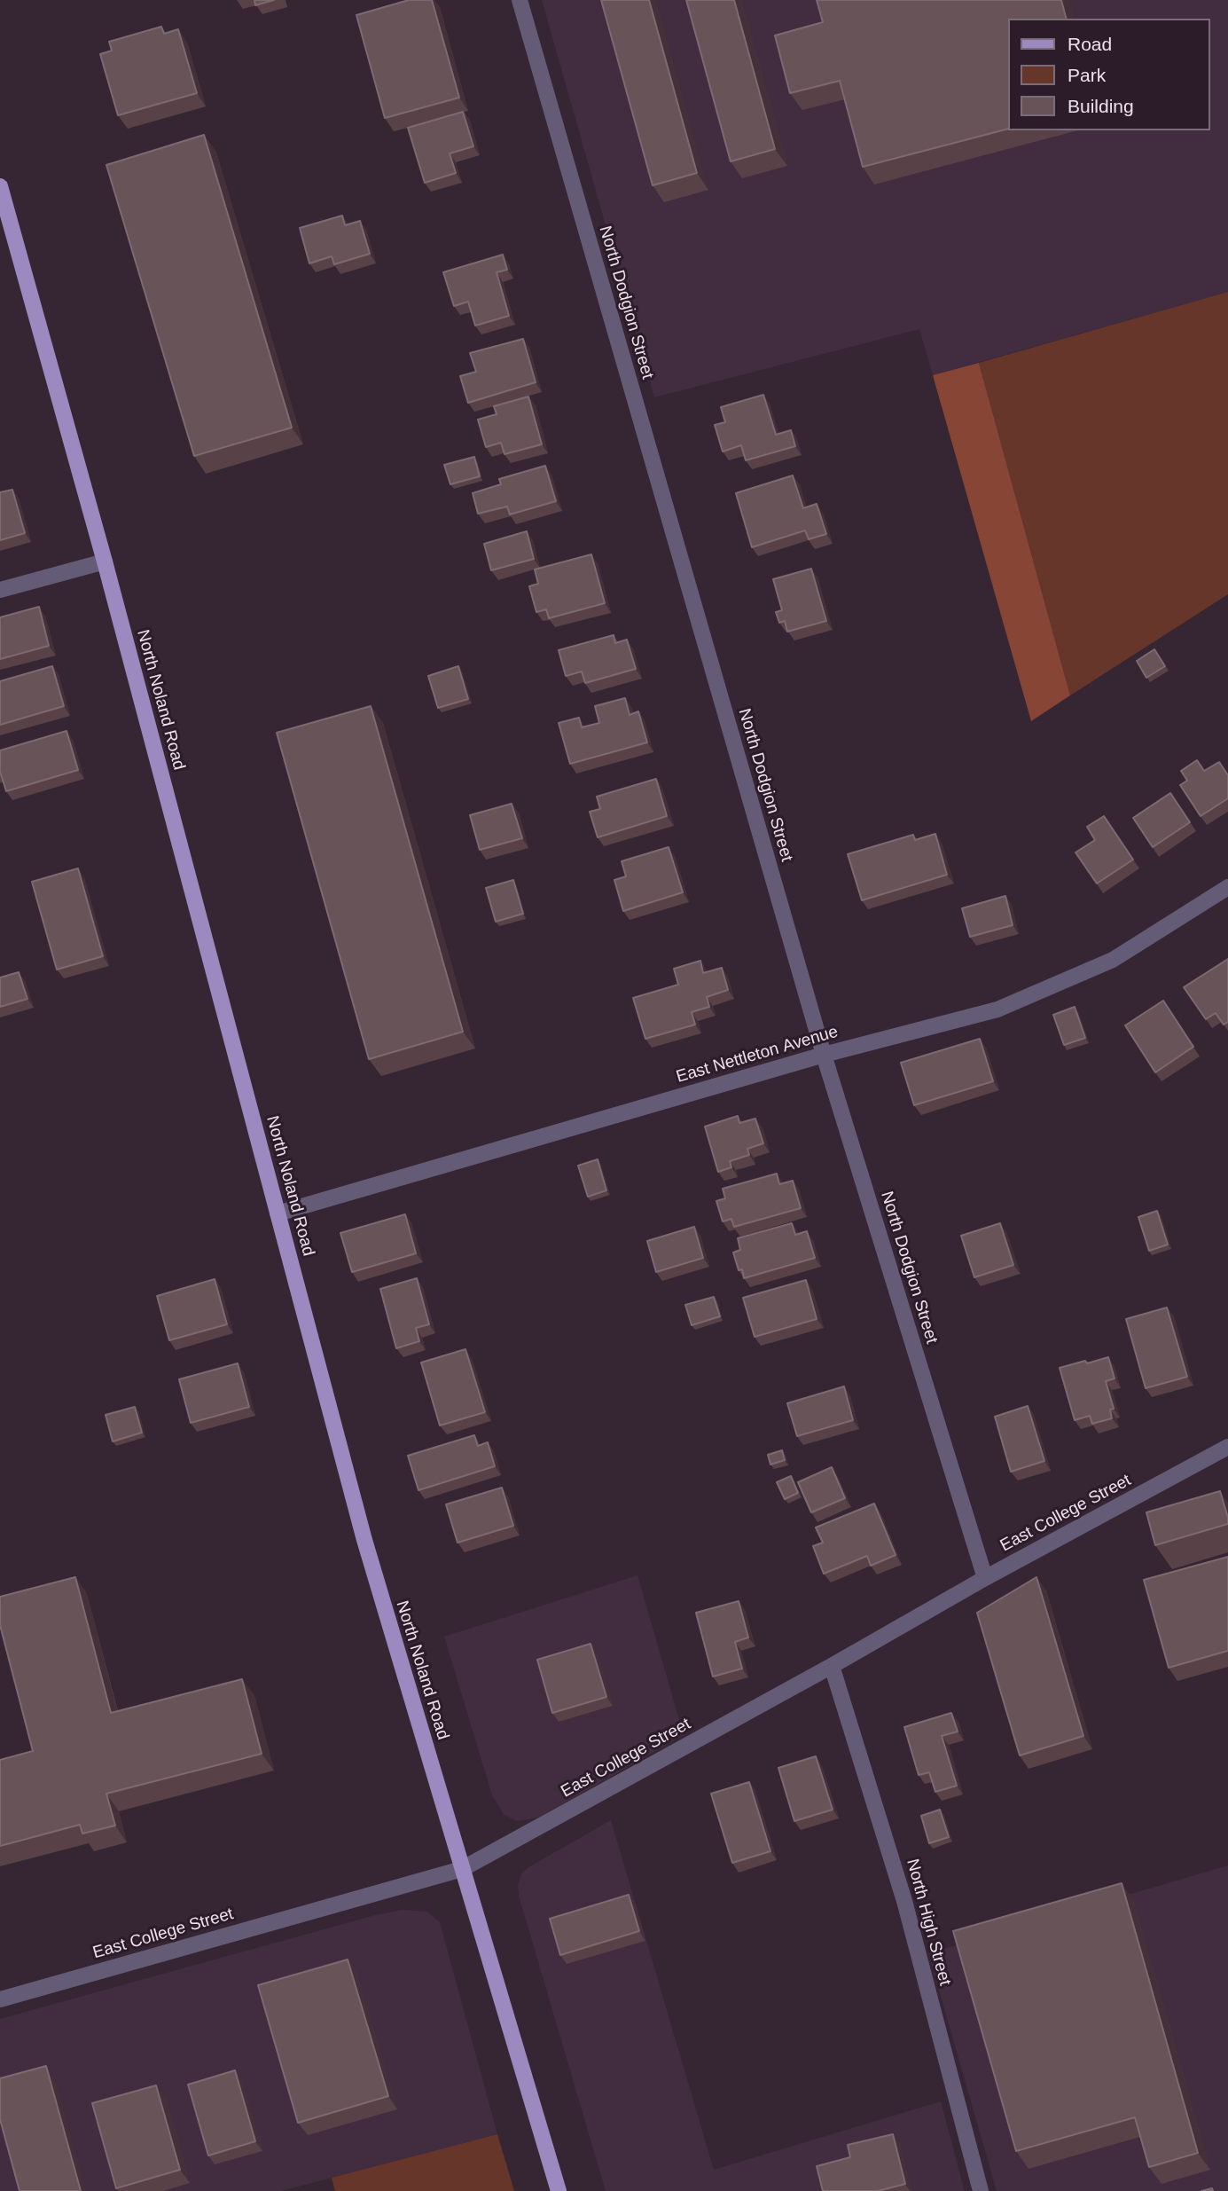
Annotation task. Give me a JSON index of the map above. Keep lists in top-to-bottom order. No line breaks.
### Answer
{"streets":{"main road":["North Noland Road"],"street":["North Dodgion Street","East Nettleton Avenue","East College Street","North High Street"]},"crossings":[["North Dodgion Street","East Nettleton Avenue"],["North Dodgion Street","East College Street"],["North Noland Road","East Nettleton Avenue"],["North Noland Road","East College Street"],["East College Street","North High Street"]],"legend":["Road","Park","Building"]}
